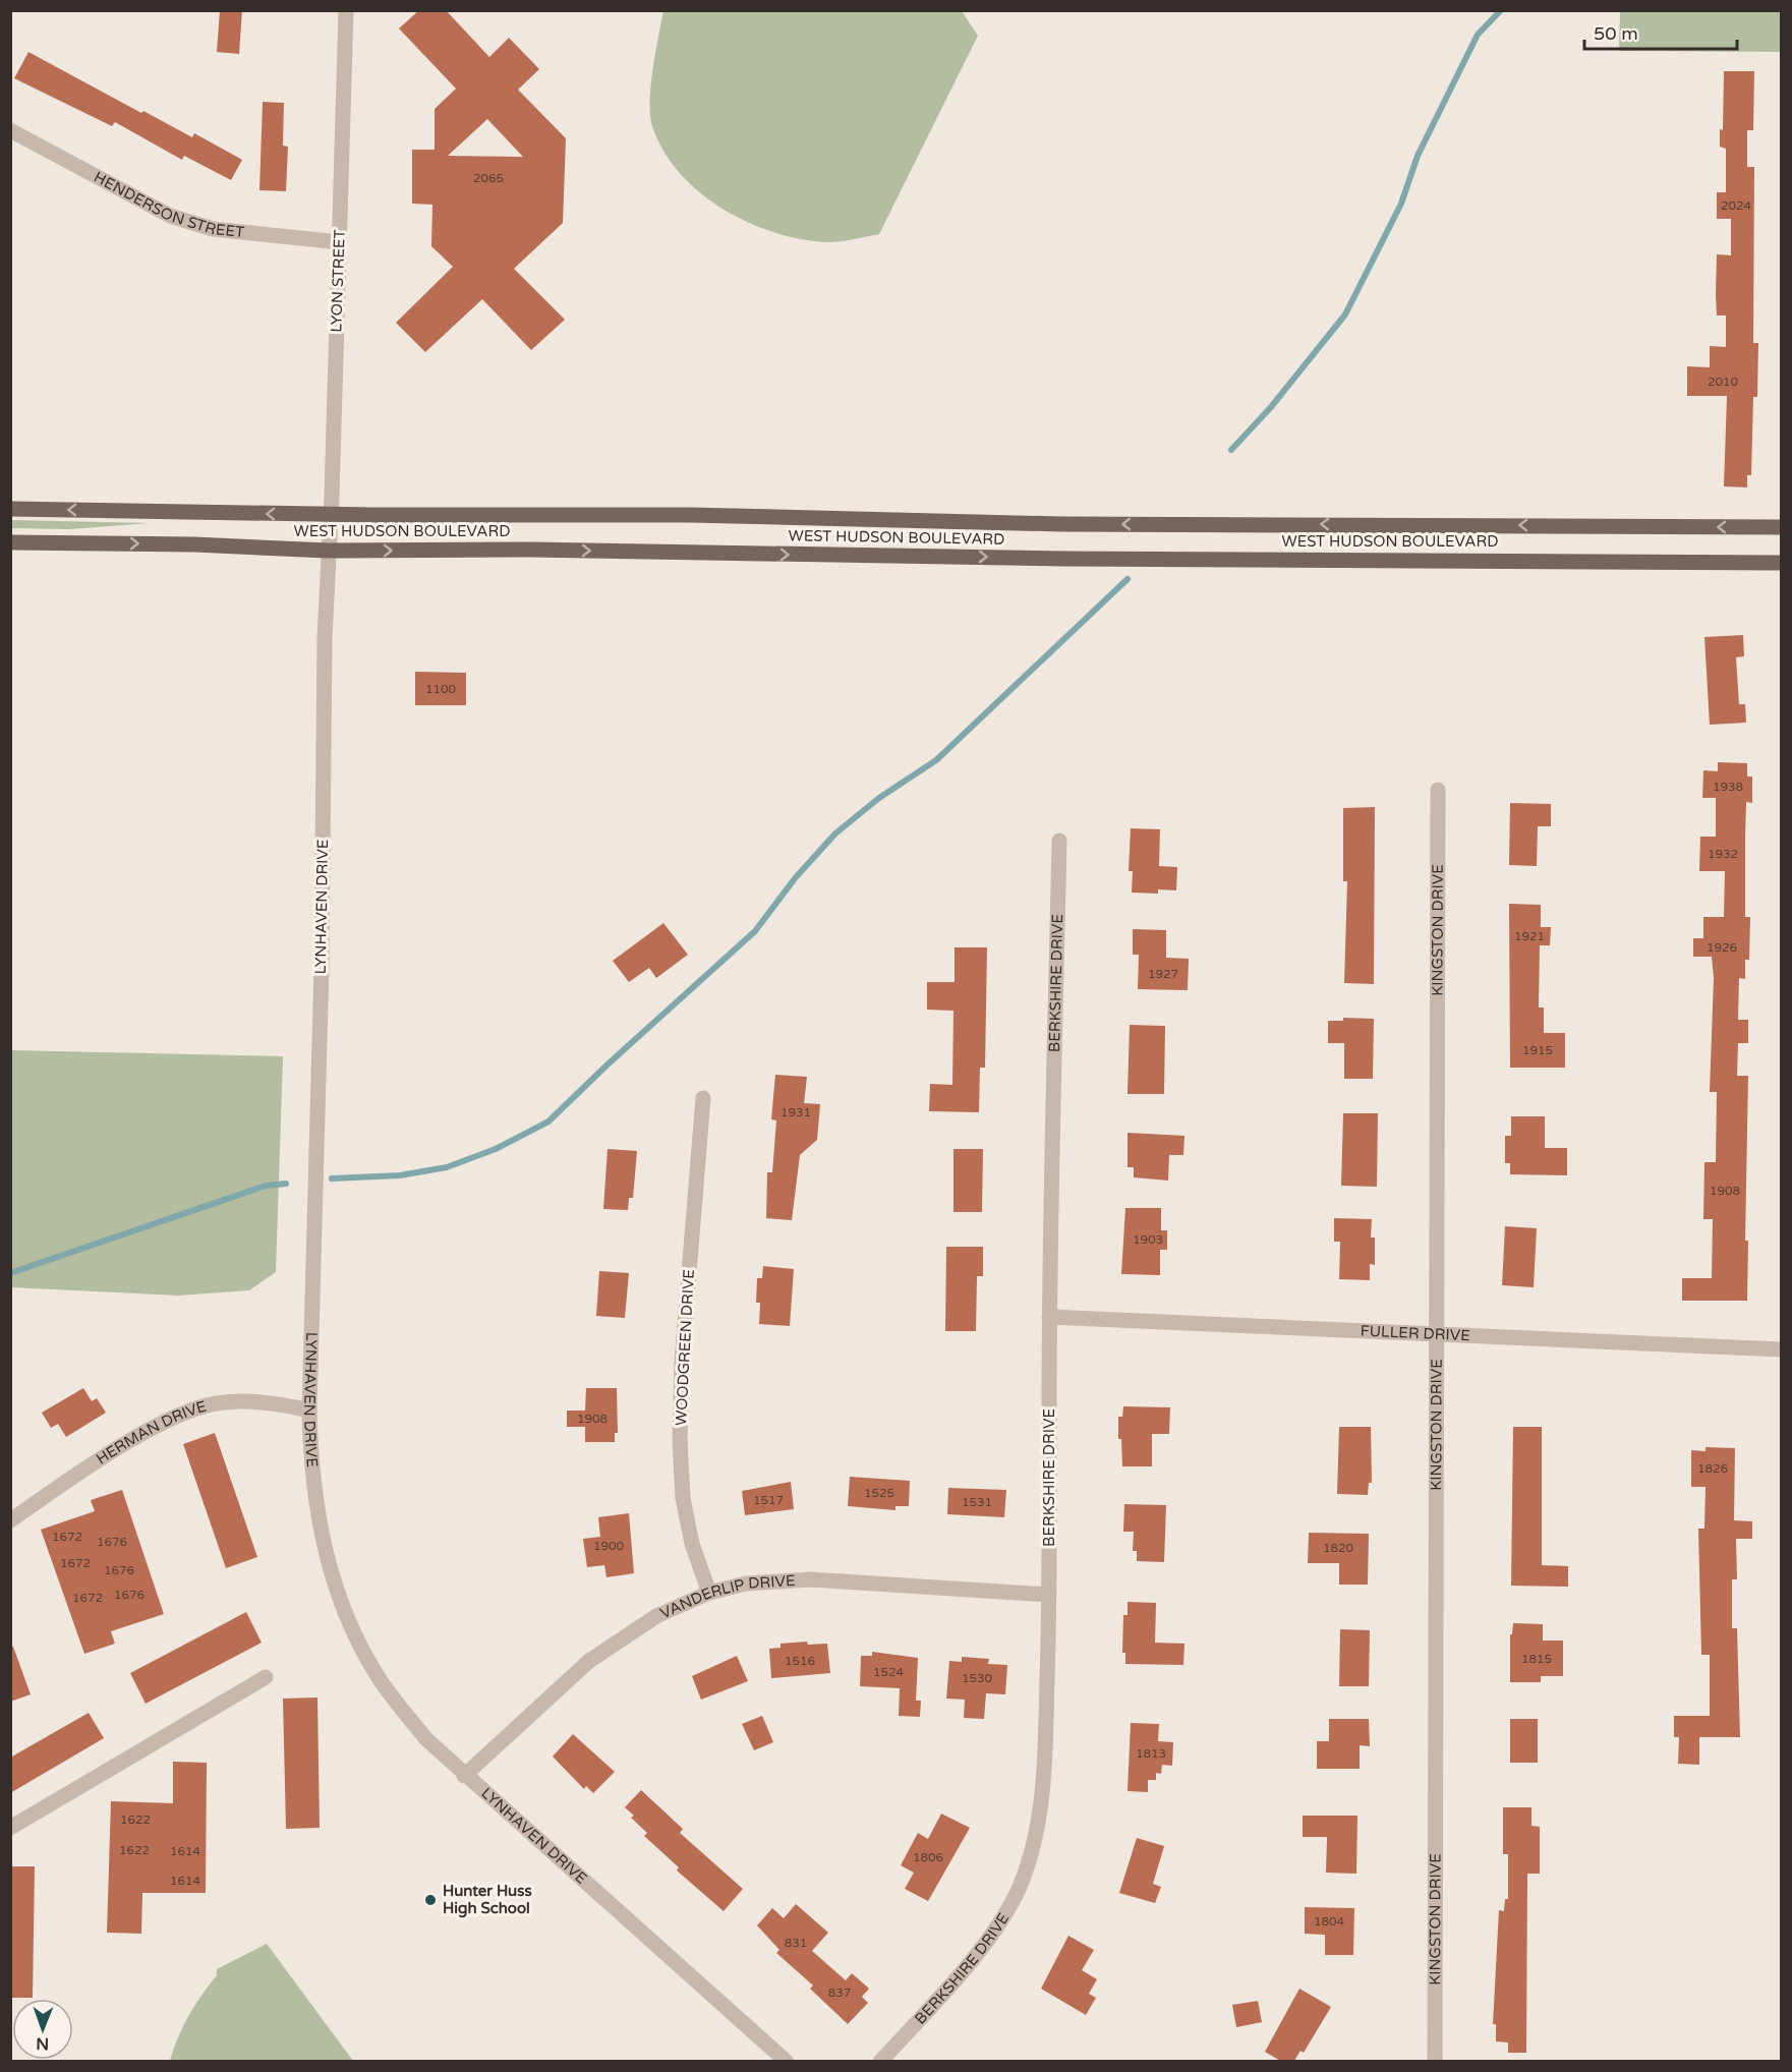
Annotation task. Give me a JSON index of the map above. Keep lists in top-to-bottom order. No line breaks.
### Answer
{"streets":{"main road":["WEST HUDSON BOULEVARD"],"street":["HENDERSON STREET","LYON STREET","LYNHAVEN DRIVE","KINGSTON DRIVE","BERKSHIRE DRIVE","FULLER DRIVE","WOODGREEN DRIVE","HERMAN DRIVE","VANDERLIP DRIVE"]},"crossings":[["HENDERSON STREET","LYON STREET"],["LYON STREET","WEST HUDSON BOULEVARD"],["LYON STREET","LYNHAVEN DRIVE"],["WEST HUDSON BOULEVARD","LYNHAVEN DRIVE"],["LYNHAVEN DRIVE","HERMAN DRIVE"],["LYNHAVEN DRIVE","VANDERLIP DRIVE"],["KINGSTON DRIVE","FULLER DRIVE"],["BERKSHIRE DRIVE","FULLER DRIVE"],["BERKSHIRE DRIVE","VANDERLIP DRIVE"],["WOODGREEN DRIVE","VANDERLIP DRIVE"]],"places":["Hunter Huss High School"],"house_numbers":["2065","2024","2010","1100","1938","1932","1921","1926","1927","1915","1931","1908","1903","1908","1826","1525","1517","1531","1672","1676","1900","1820","1672","1676","1676","1672","1815","1516","1524","1530","1813","1622","1622","1614","1806","1614","1804","831","837"],"scale_bar":"50 m","north":"bottom"}
